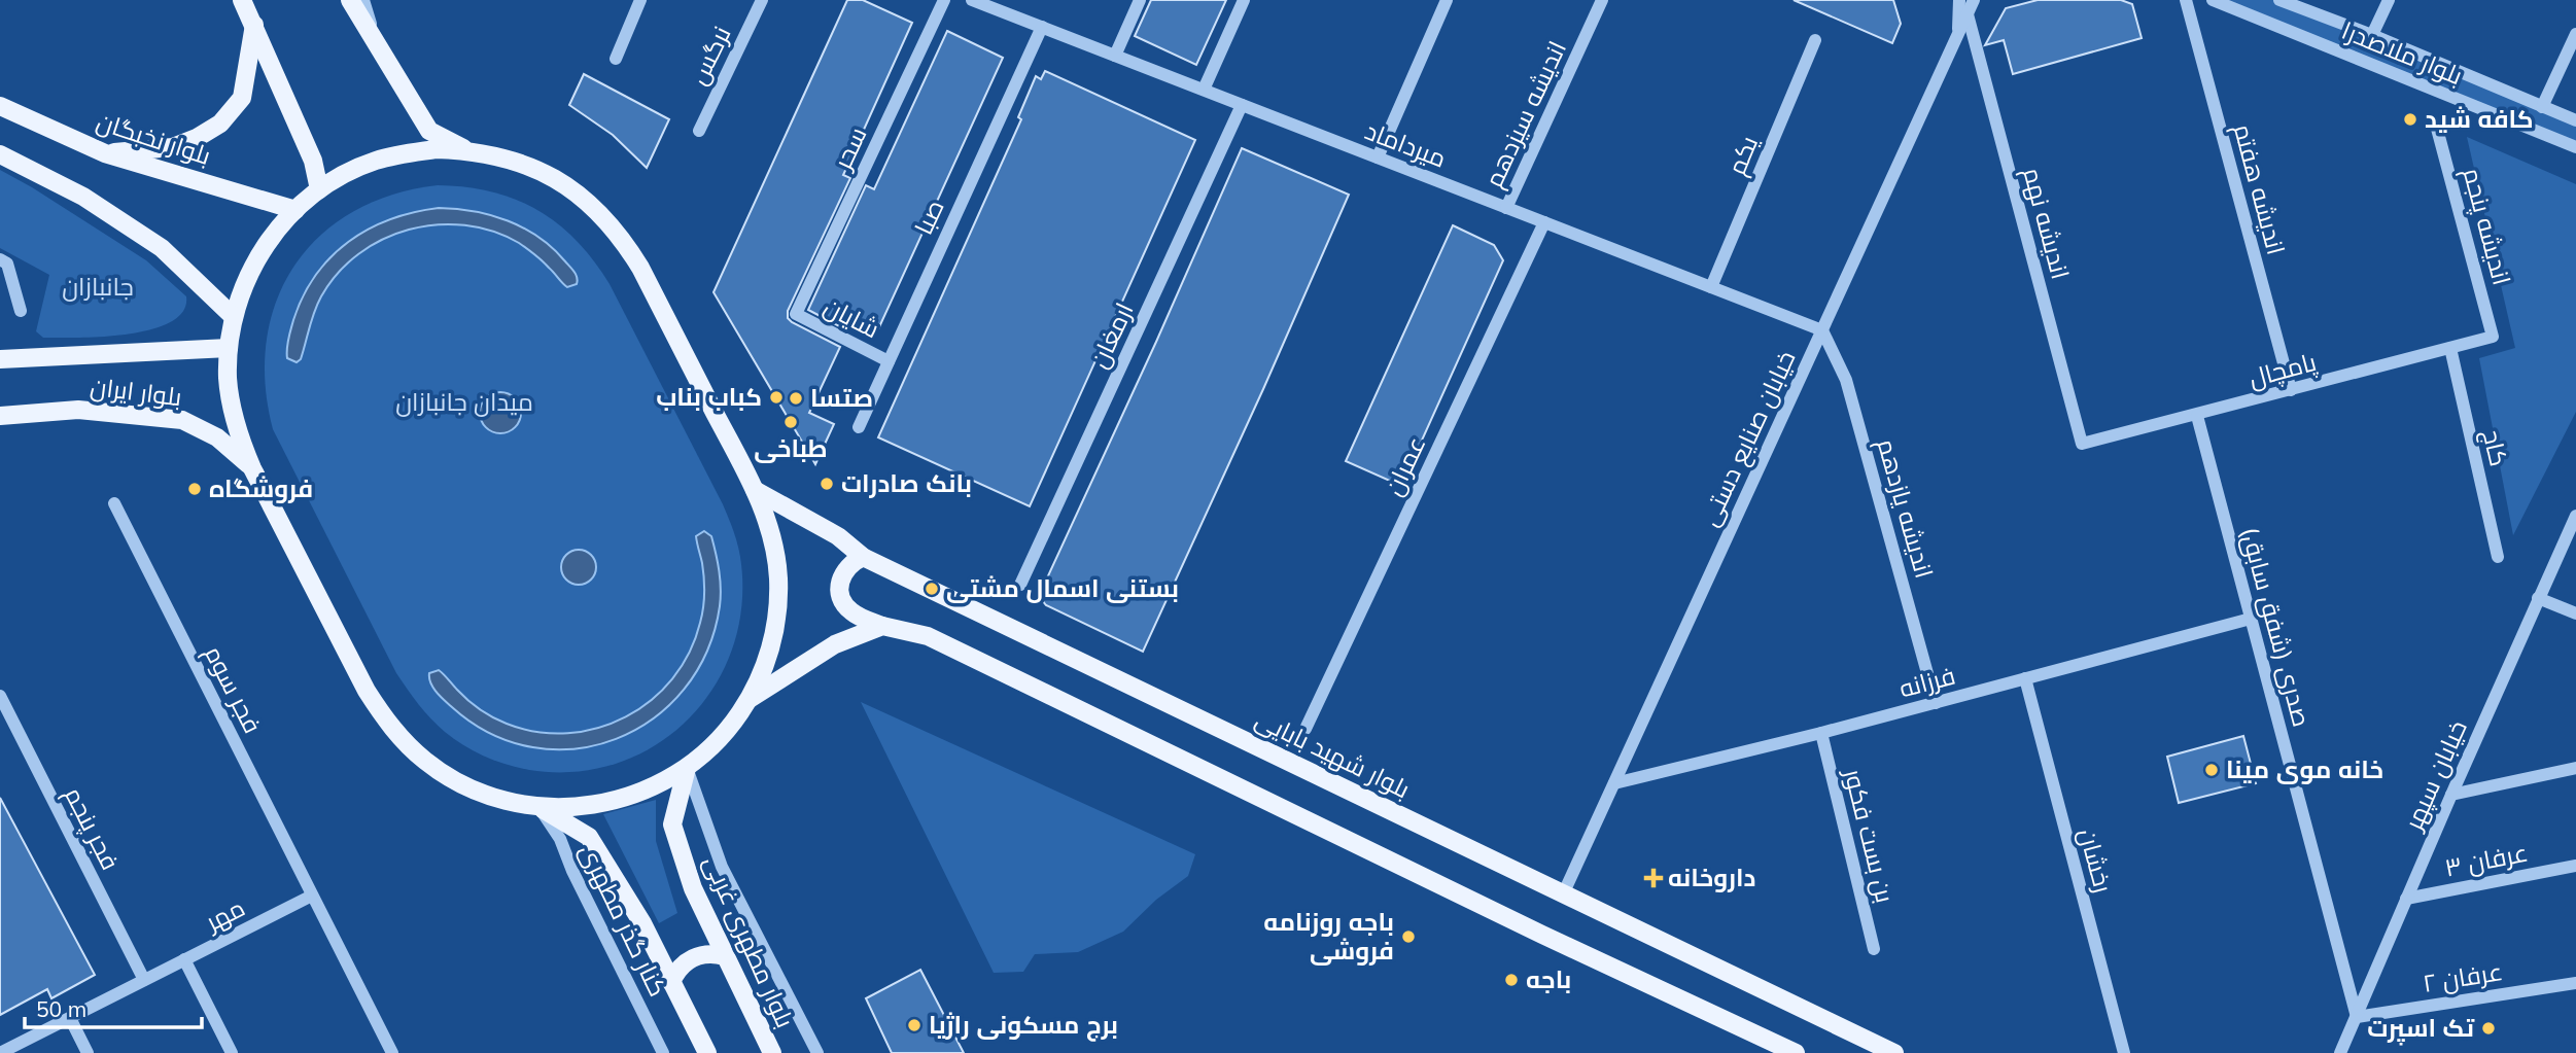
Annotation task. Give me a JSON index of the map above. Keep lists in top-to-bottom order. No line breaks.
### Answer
{"streets":{"main road":["بلوار نخبگان","بلوار ایران","بلوار شهید بابایی","بلوار مطهری غربی"],"street":["بلوار ملاصدرا","نرگس","اندیشه سیزدهم","میرداماد","سحر","یکم","اندیشه هفتم","صبا","اندیشه نهم","اندیشه پنجم","شایان","ارمغان","پامچال","خیابان صنایع دستی","کاج","عمران","اندیشه یازدهم","صدری (شفق سابق)","فرزانه","فجر سوم","خیابان سپهر","فجر پنجم","بن بست فكور","رخشان","عرفان ۳","مهر","کنار گذر مطهری","عرفان ۲"]},"crossings":[["اندیشه سیزدهم","میرداماد"],["میرداماد","یکم"],["میرداماد","صبا"],["میرداماد","ارمغان"],["میرداماد","خیابان صنایع دستی"],["میرداماد","عمران"],["میرداماد","اندیشه یازدهم"],["سحر","شایان"],["اندیشه هفتم","پامچال"],["صبا","شایان"],["اندیشه نهم","پامچال"],["اندیشه نهم","خیابان صنایع دستی"],["اندیشه پنجم","پامچال"],["پامچال","کاج"],["پامچال","صدری (شفق سابق)"],["خیابان صنایع دستی","اندیشه یازدهم"],["خیابان صنایع دستی","فرزانه"],["خیابان صنایع دستی","بلوار شهید بابایی"],["اندیشه یازدهم","فرزانه"],["صدری (شفق سابق)","فرزانه"],["صدری (شفق سابق)","خیابان سپهر"],["صدری (شفق سابق)","عرفان ۲"],["فرزانه","بن بست فكور"],["فرزانه","رخشان"],["فجر سوم","مهر"],["خیابان سپهر","عرفان ۳"],["خیابان سپهر","عرفان ۲"],["فجر پنجم","مهر"]],"parks":["جانبازان","میدان جانبازان"],"places":{"other":["کافه شید","کباب بناب","صتسا","طباخی","بانک صادرات","فروشگاه","بستنی اسمال مشتی","خانه موی مینا","باجه روزنامه فروشی","باجه","برج مسکونی راژیا","تک اسپرت"],"health":["داروخانه"]},"scale_bar":"50 m"}
